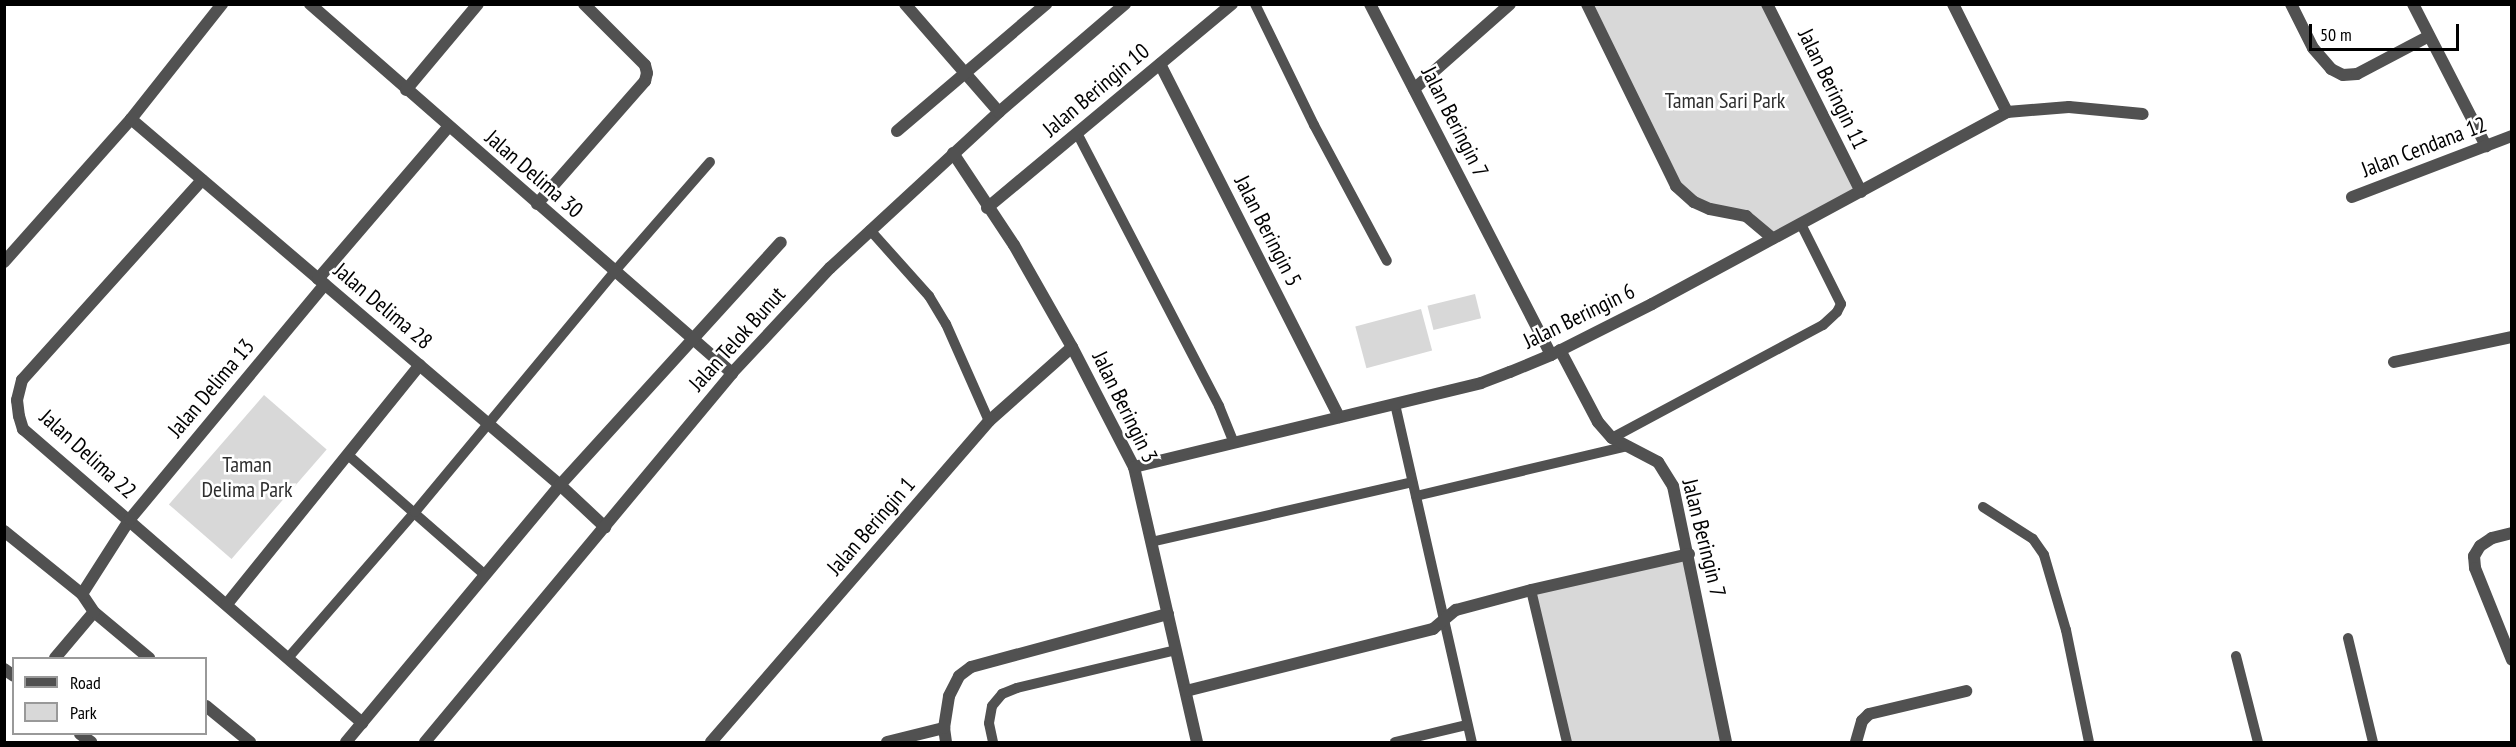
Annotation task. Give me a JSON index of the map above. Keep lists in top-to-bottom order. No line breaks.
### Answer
{"streets":{"street":["Jalan Beringin 11","Jalan Beringin 10","Jalan Beringin 7","Jalan Cendana 12","Jalan Delima 30","Jalan Beringin 5","Jalan Delima 28","Jalan Beringin 6","Jalan Telok Bunut","Jalan Delima 13","Jalan Beringin 3","Jalan Delima 22","Jalan Beringin 1"]},"crossings":[["Jalan Beringin 11","Jalan Beringin 6"],["Jalan Beringin 10","Jalan Beringin 5"],["Jalan Beringin 10","Jalan Beringin 3"],["Jalan Beringin 7","Jalan Beringin 6"],["Jalan Delima 30","Jalan Telok Bunut"],["Jalan Delima 30","Jalan Delima 13"],["Jalan Beringin 5","Jalan Beringin 6"],["Jalan Delima 28","Jalan Telok Bunut"],["Jalan Delima 28","Jalan Delima 13"],["Jalan Delima 28","Jalan Delima 22"],["Jalan Beringin 6","Jalan Beringin 3"],["Jalan Telok Bunut","Jalan Beringin 3"],["Jalan Delima 13","Jalan Delima 22"],["Jalan Beringin 3","Jalan Beringin 1"]],"parks":["Taman Sari Park","Taman Delima Park"],"legend":["Road","Park"],"scale_bar":"50 m"}
